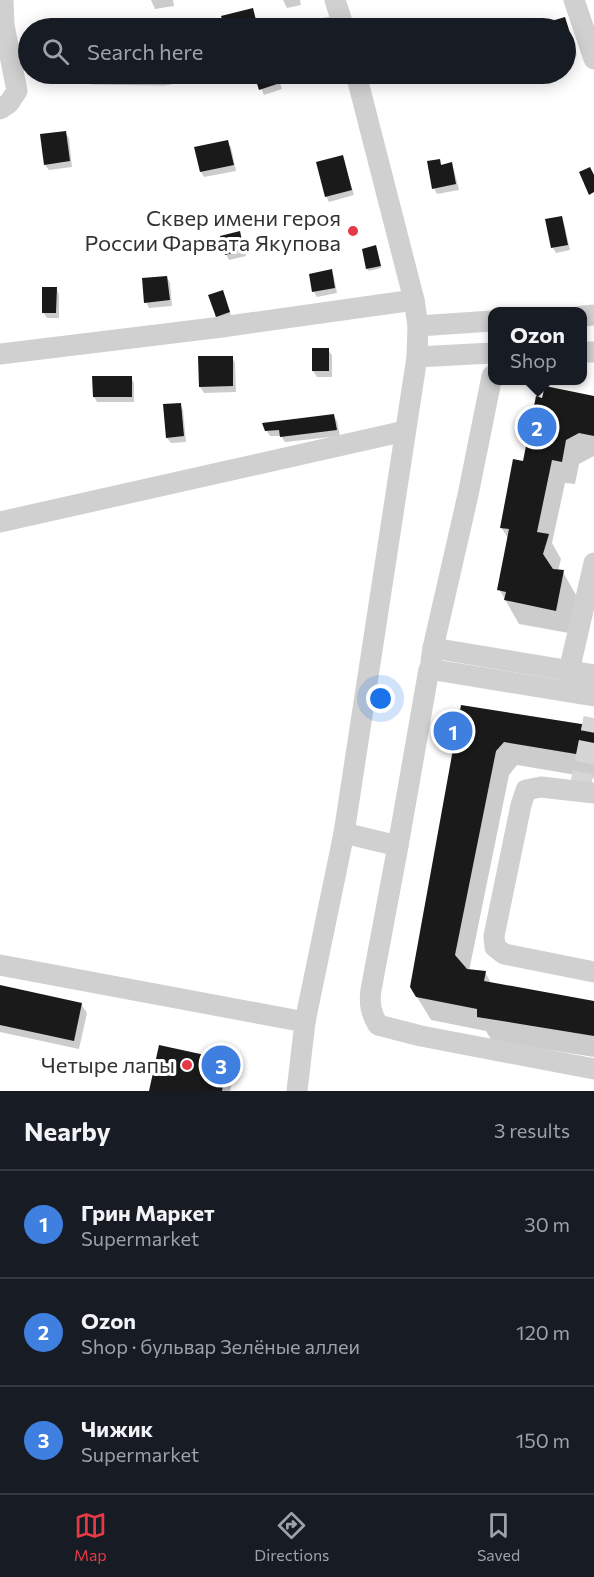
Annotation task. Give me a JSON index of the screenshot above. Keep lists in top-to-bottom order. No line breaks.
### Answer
{"places":["Сквер имени героя России Фарвата Якупова","Четыре лапы"],"page":{"search":"Search here","popup":["Ozon","Shop"],"pins":["2","1","3"],"heading":["Nearby","3 results"],"list":[{"mark":"1","name":"Грин Маркет","note":"Supermarket","value":"30 m"},{"mark":"2","name":"Ozon","note":"Shop · бульвар Зелёные аллеи","value":"120 m"},{"mark":"3","name":"Чижик","note":"Supermarket","value":"150 m"}],"nav":["Map","Directions","Saved"]}}
